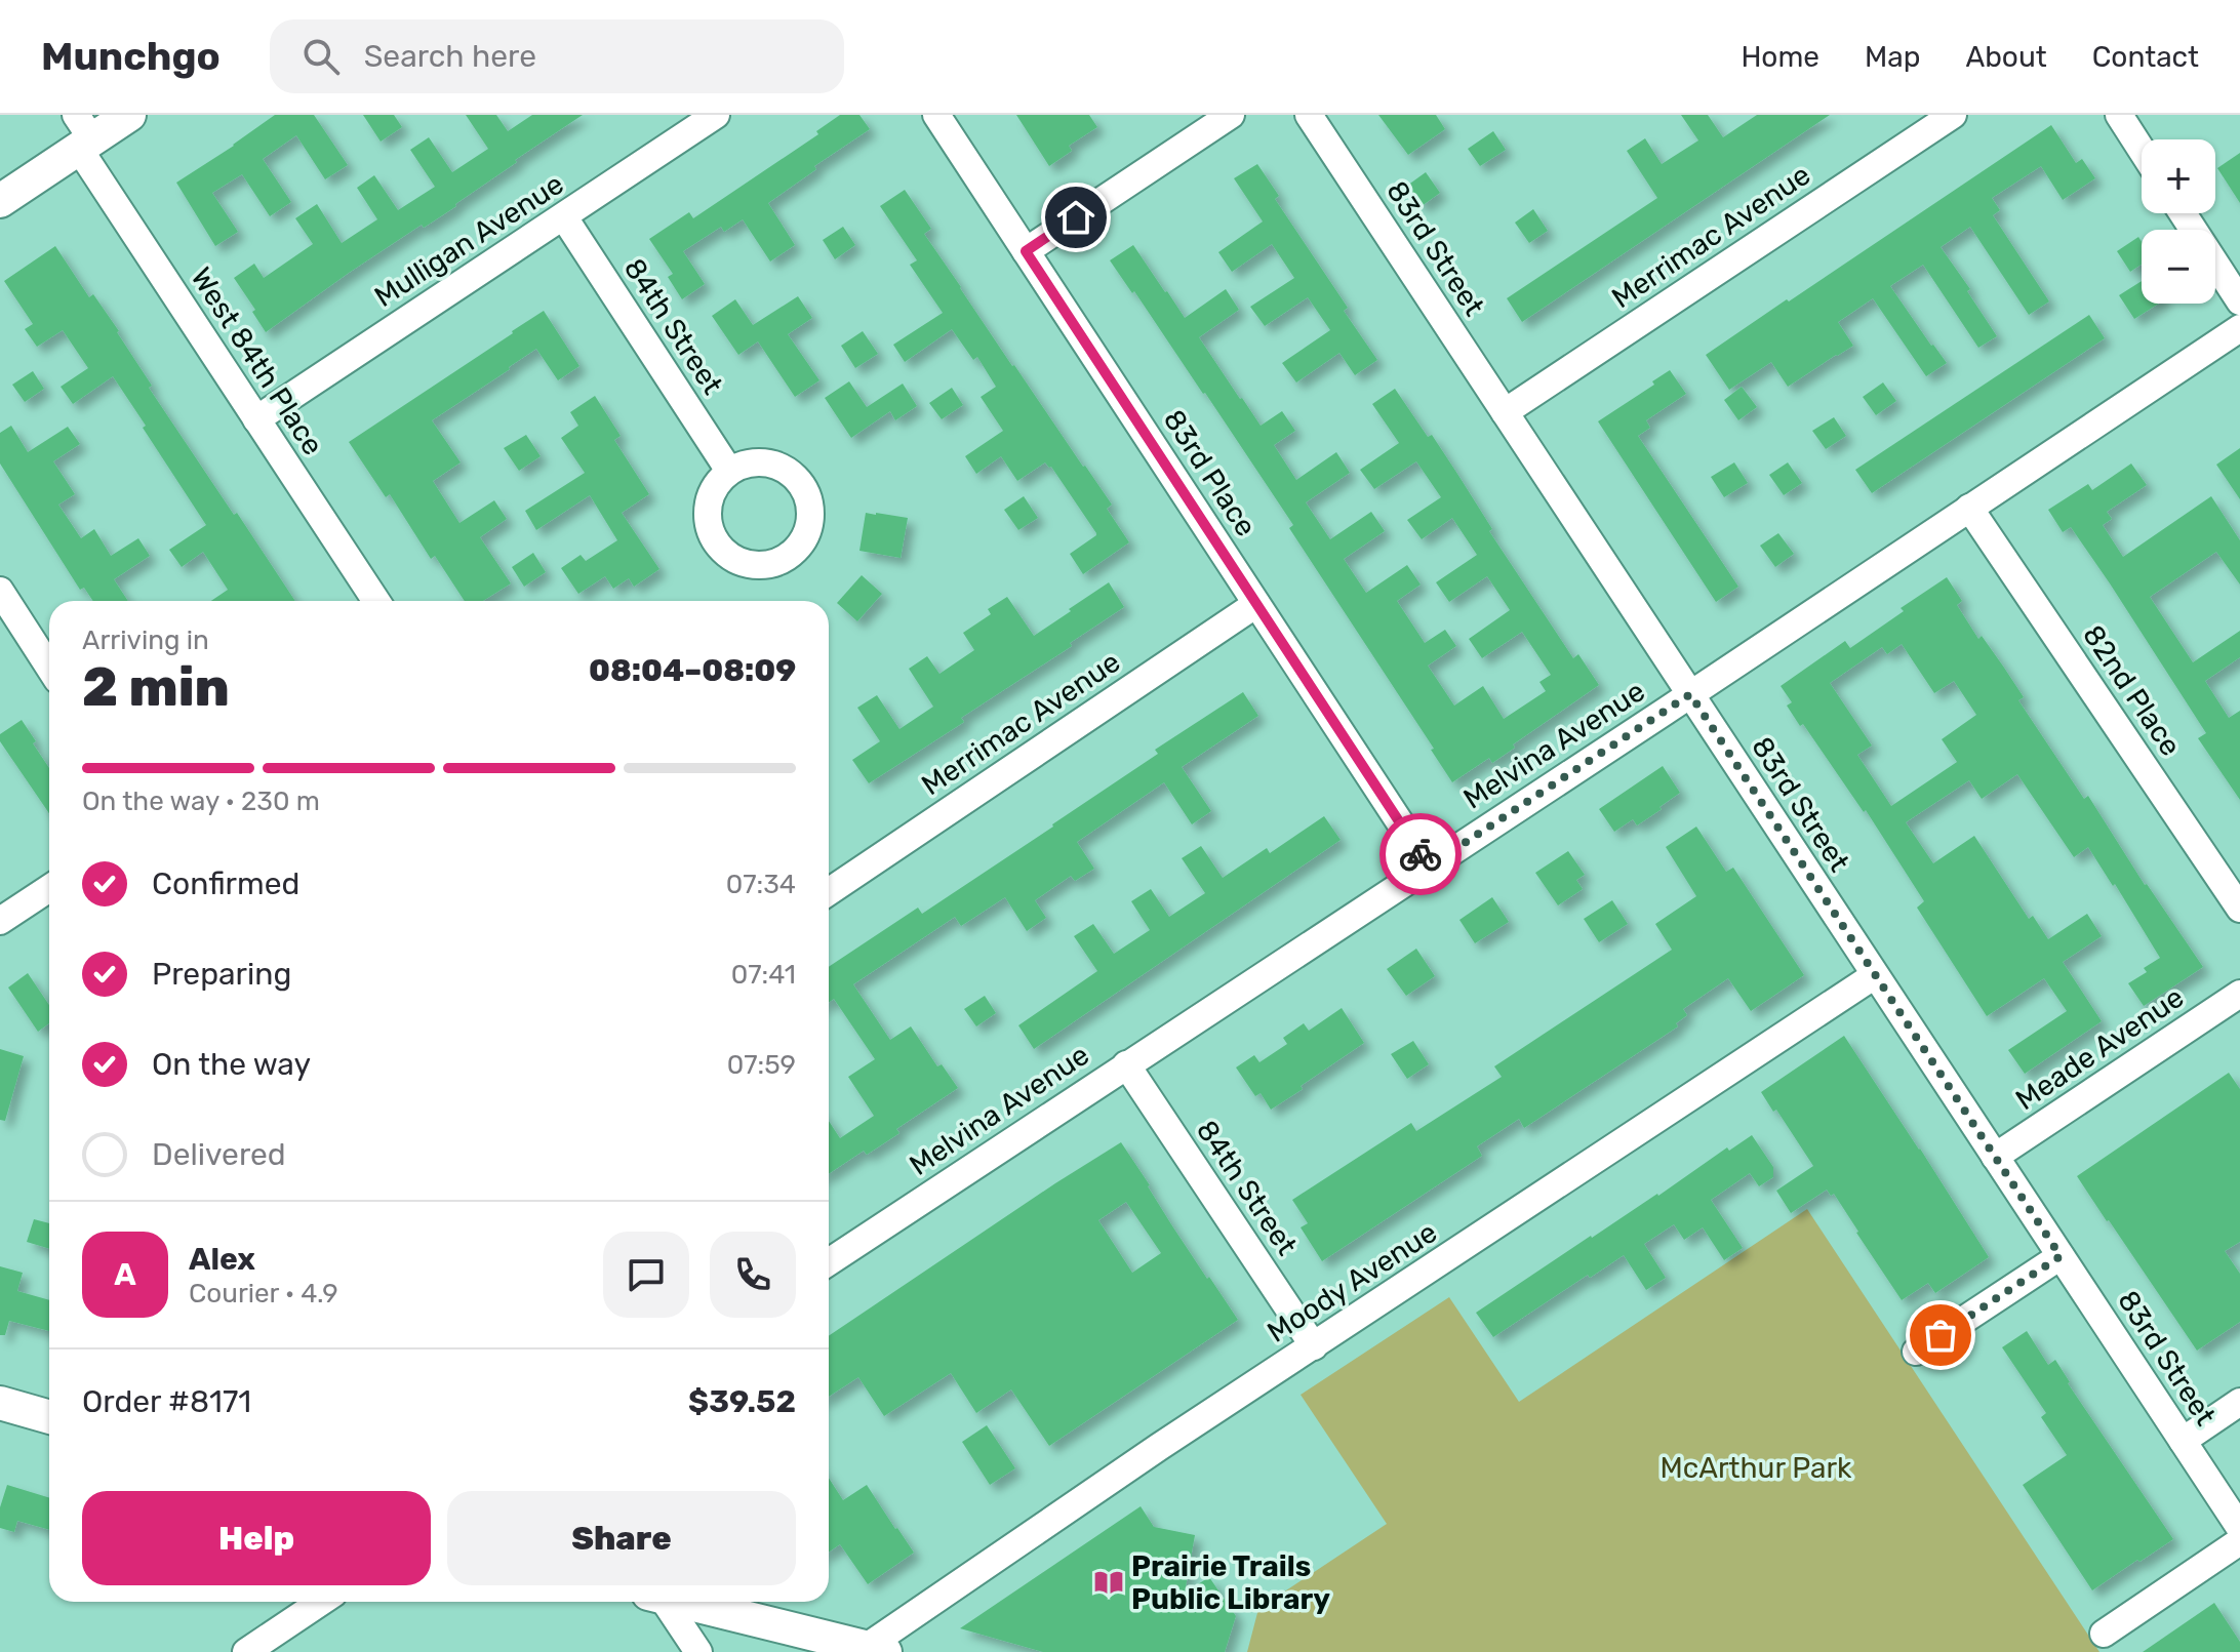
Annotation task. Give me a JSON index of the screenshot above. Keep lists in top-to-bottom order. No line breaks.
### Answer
{"streets":{"street":["Merrimac Avenue","Mulligan Avenue","83rd Street","84th Street","West 84th Place","83rd Place","82nd Place","Melvina Avenue","Meade Avenue","Moody Avenue"]},"crossings":[["Merrimac Avenue","83rd Street"],["Merrimac Avenue","83rd Place"],["Mulligan Avenue","84th Street"],["Mulligan Avenue","West 84th Place"],["83rd Street","Melvina Avenue"],["83rd Street","Meade Avenue"],["83rd Street","Moody Avenue"],["84th Street","Melvina Avenue"],["84th Street","Moody Avenue"],["83rd Place","Melvina Avenue"],["82nd Place","Melvina Avenue"]],"parks":["McArthur Park"],"places":{"library":["Prairie Trails Public Library"]},"page":{"header":"Munchgo","search":"Search here","nav":["Home","Map","About","Contact"],"map_buttons":["+","−"],"heading":["2 min","Arriving in","08:04–08:09"],"panel":["Alex","Courier · 4.9","Order #8171","$39.52"],"bar":"On the way · 230 m","list":[["Confirmed","07:34"],["Preparing","07:41"],["On the way","07:59"],"Delivered"],"round":"A","buttons":["Help","Share"]}}
